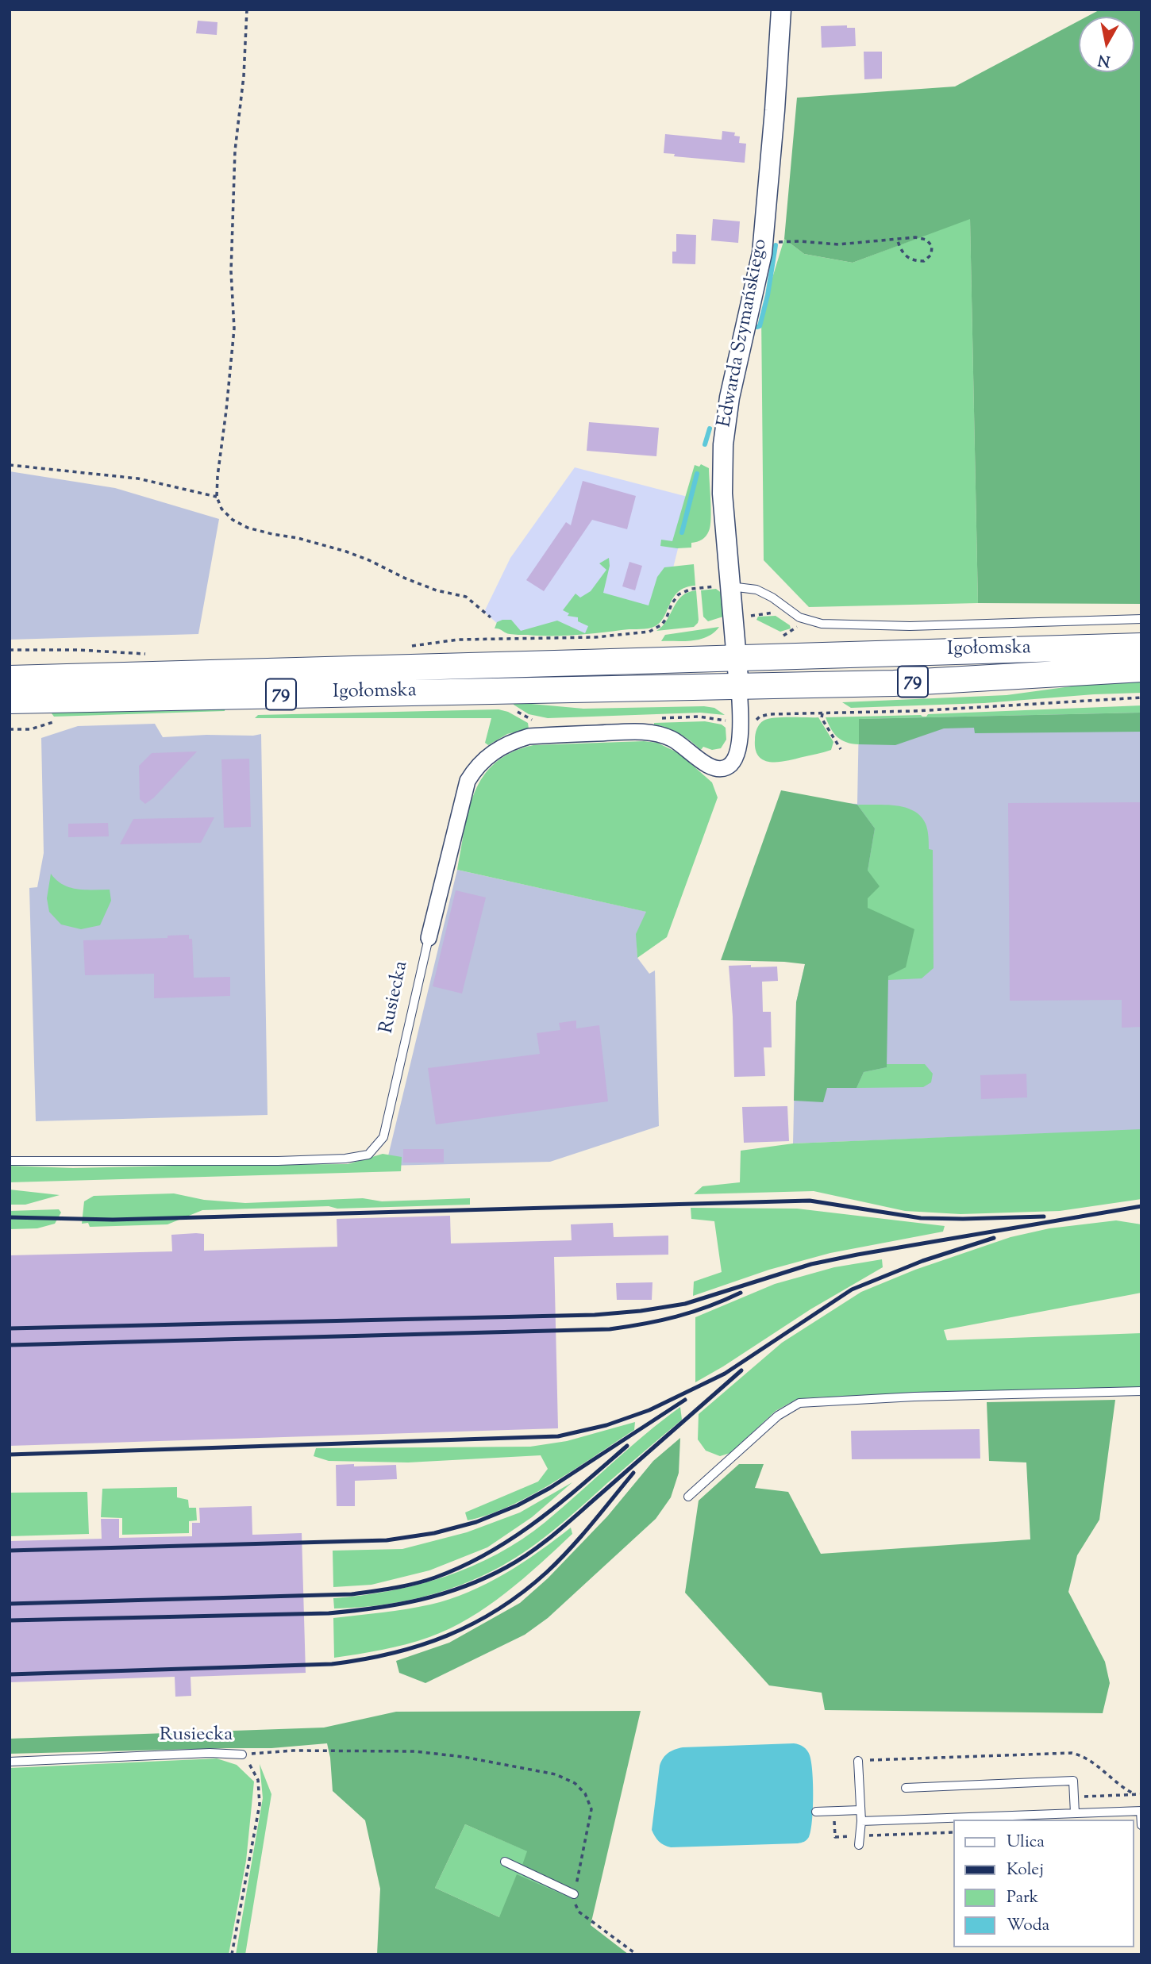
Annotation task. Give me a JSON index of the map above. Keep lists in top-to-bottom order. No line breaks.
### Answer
{"streets":{"main road":["Igołomska","79"],"street":["Edwarda Szymańskiego","Rusiecka"]},"crossings":[["Edwarda Szymańskiego","Igołomska"],["Igołomska","Rusiecka"]],"legend":["Ulica","Kolej","Park","Woda"],"north":"bottom"}
